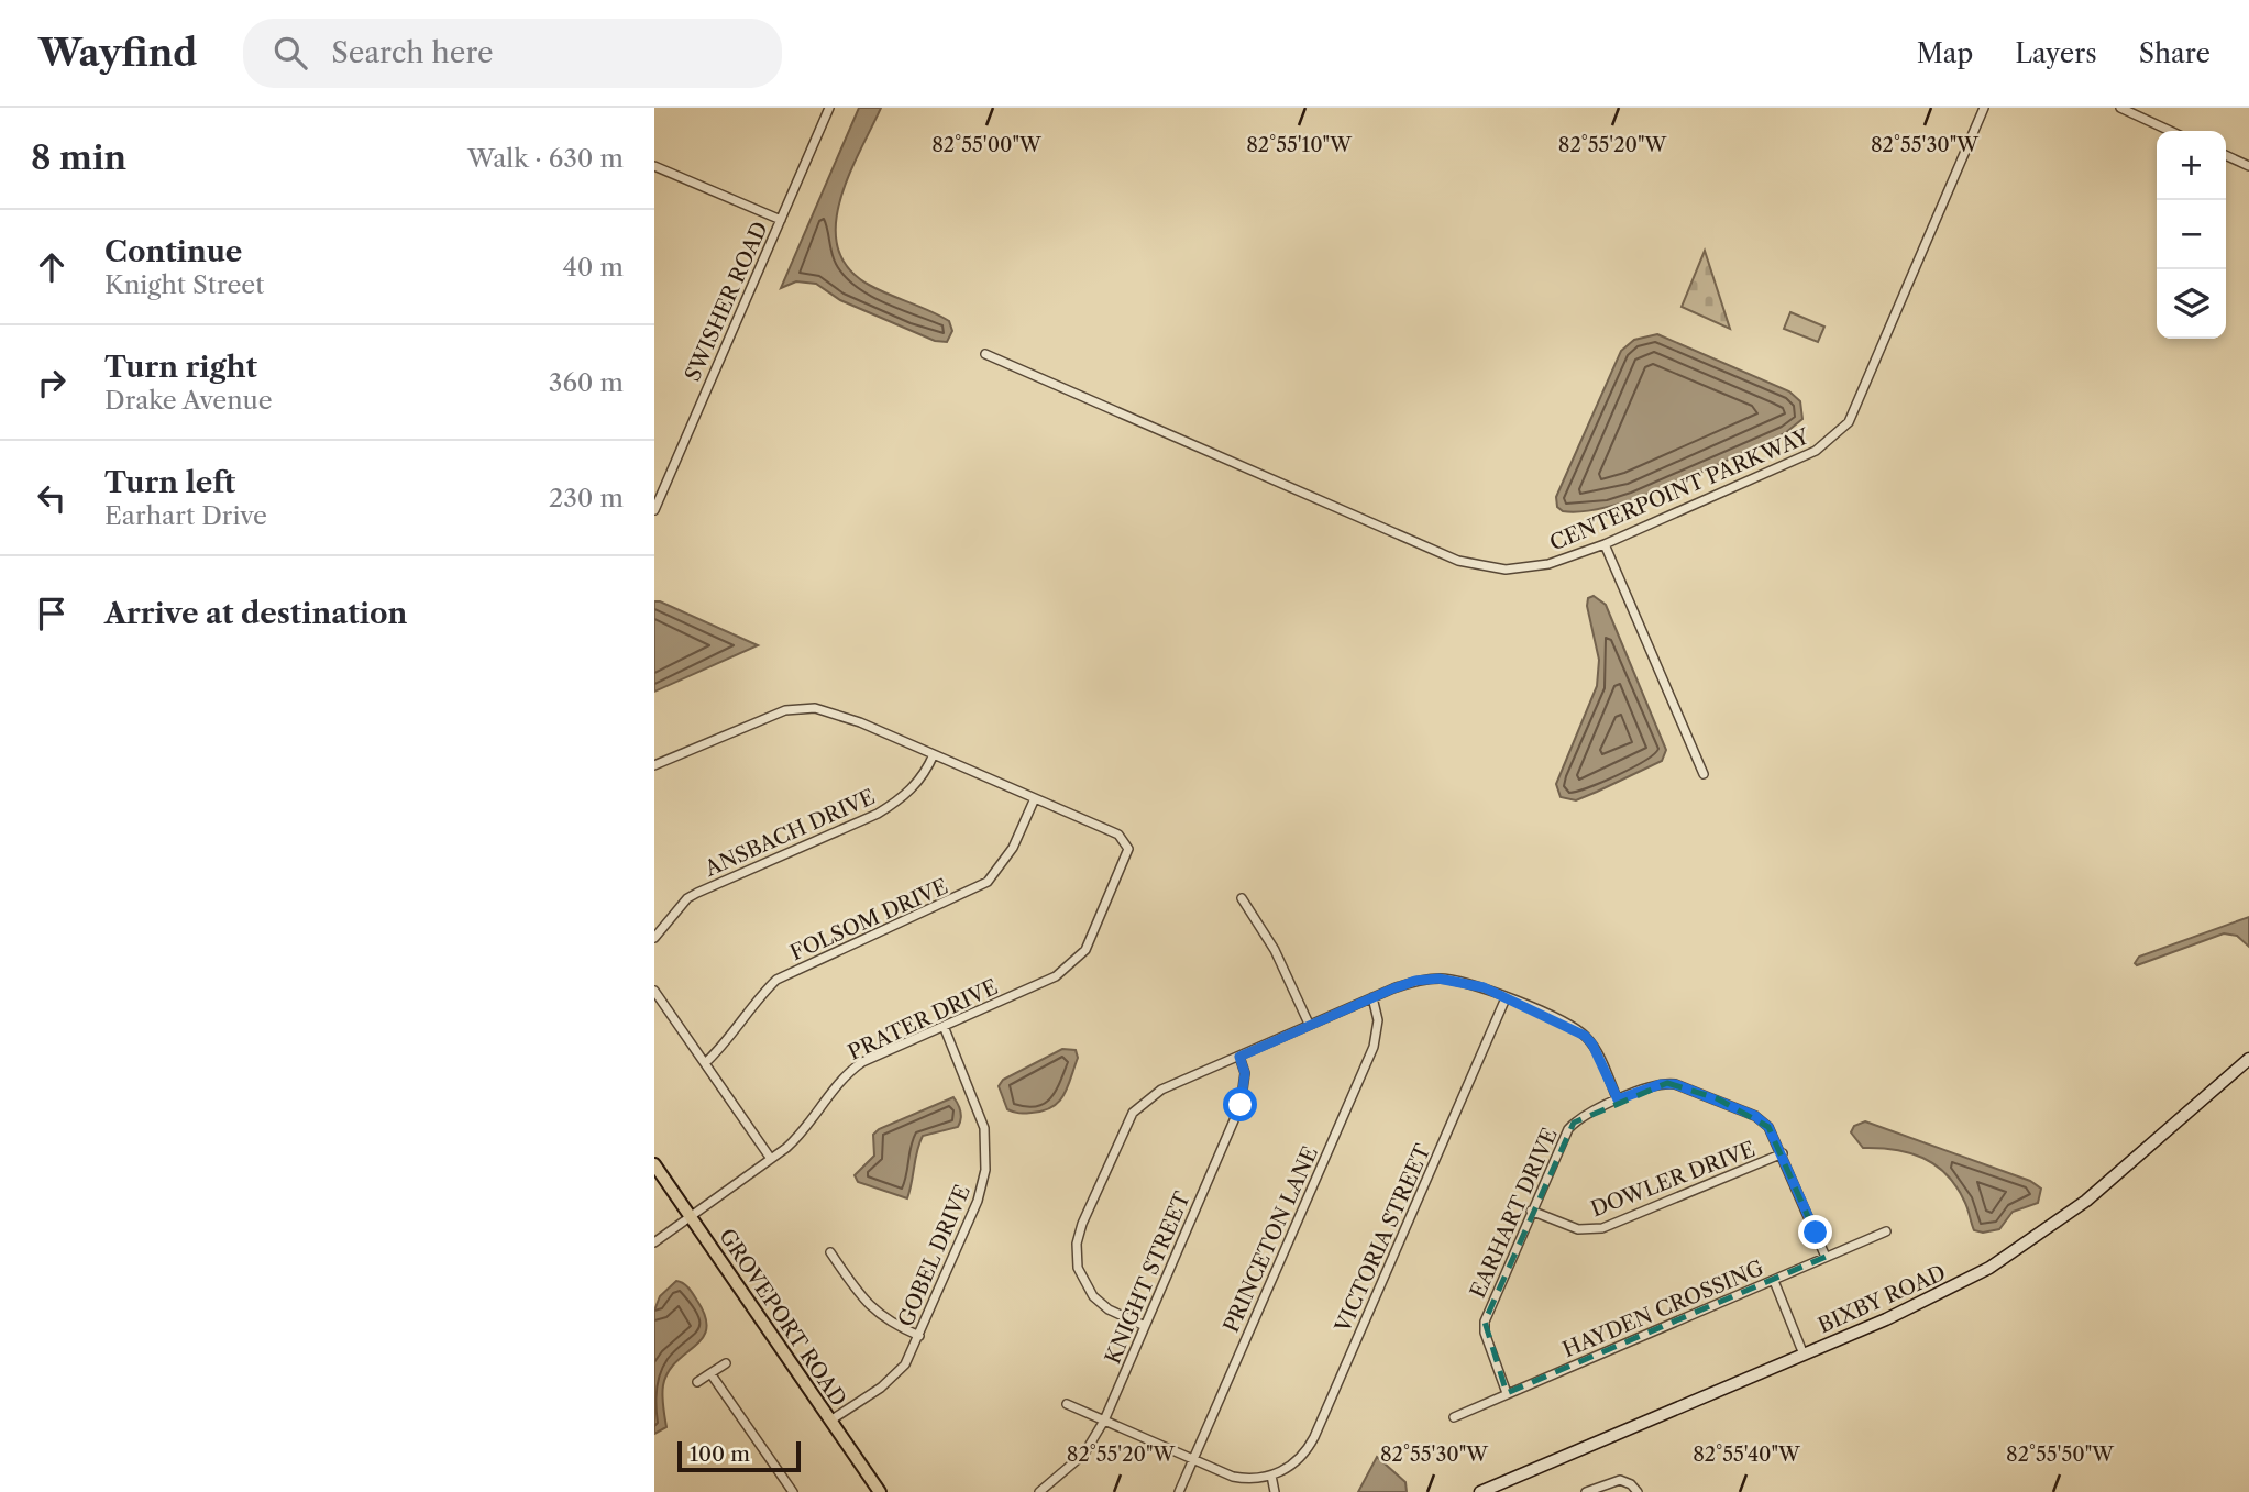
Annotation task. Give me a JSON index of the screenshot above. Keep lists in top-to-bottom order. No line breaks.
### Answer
{"streets":{"main road":["GROVEPORT ROAD"],"street":["SWISHER ROAD","CENTERPOINT PARKWAY","ANSBACH DRIVE","FOLSOM DRIVE","PRATER DRIVE","DOWLER DRIVE","EARHART DRIVE","VICTORIA STREET","PRINCETON LANE","GOBEL DRIVE","KNIGHT STREET","BIXBY ROAD","HAYDEN CROSSING"]},"crossings":[["FOLSOM DRIVE","PRATER DRIVE"],["PRATER DRIVE","GOBEL DRIVE"],["PRATER DRIVE","GROVEPORT ROAD"],["DOWLER DRIVE","EARHART DRIVE"],["EARHART DRIVE","HAYDEN CROSSING"],["GOBEL DRIVE","GROVEPORT ROAD"]],"scale_bar":"100 m","page":{"header":"Wayfind","search":"Search here","nav":["Map","Layers","Share"],"heading":["8 min","Walk · 630 m"],"map_buttons":["+","−"],"list":[["Continue","Knight Street","40 m"],["Turn right","Drake Avenue","360 m"],["Turn left","Earhart Drive","230 m"],"Arrive at destination"],"scale":"100 m"},"coordinates":["82°55'10\"W","82°55'20\"W","82°55'30\"W","82°55'00\"W","82°55'40\"W","82°55'50\"W"]}
